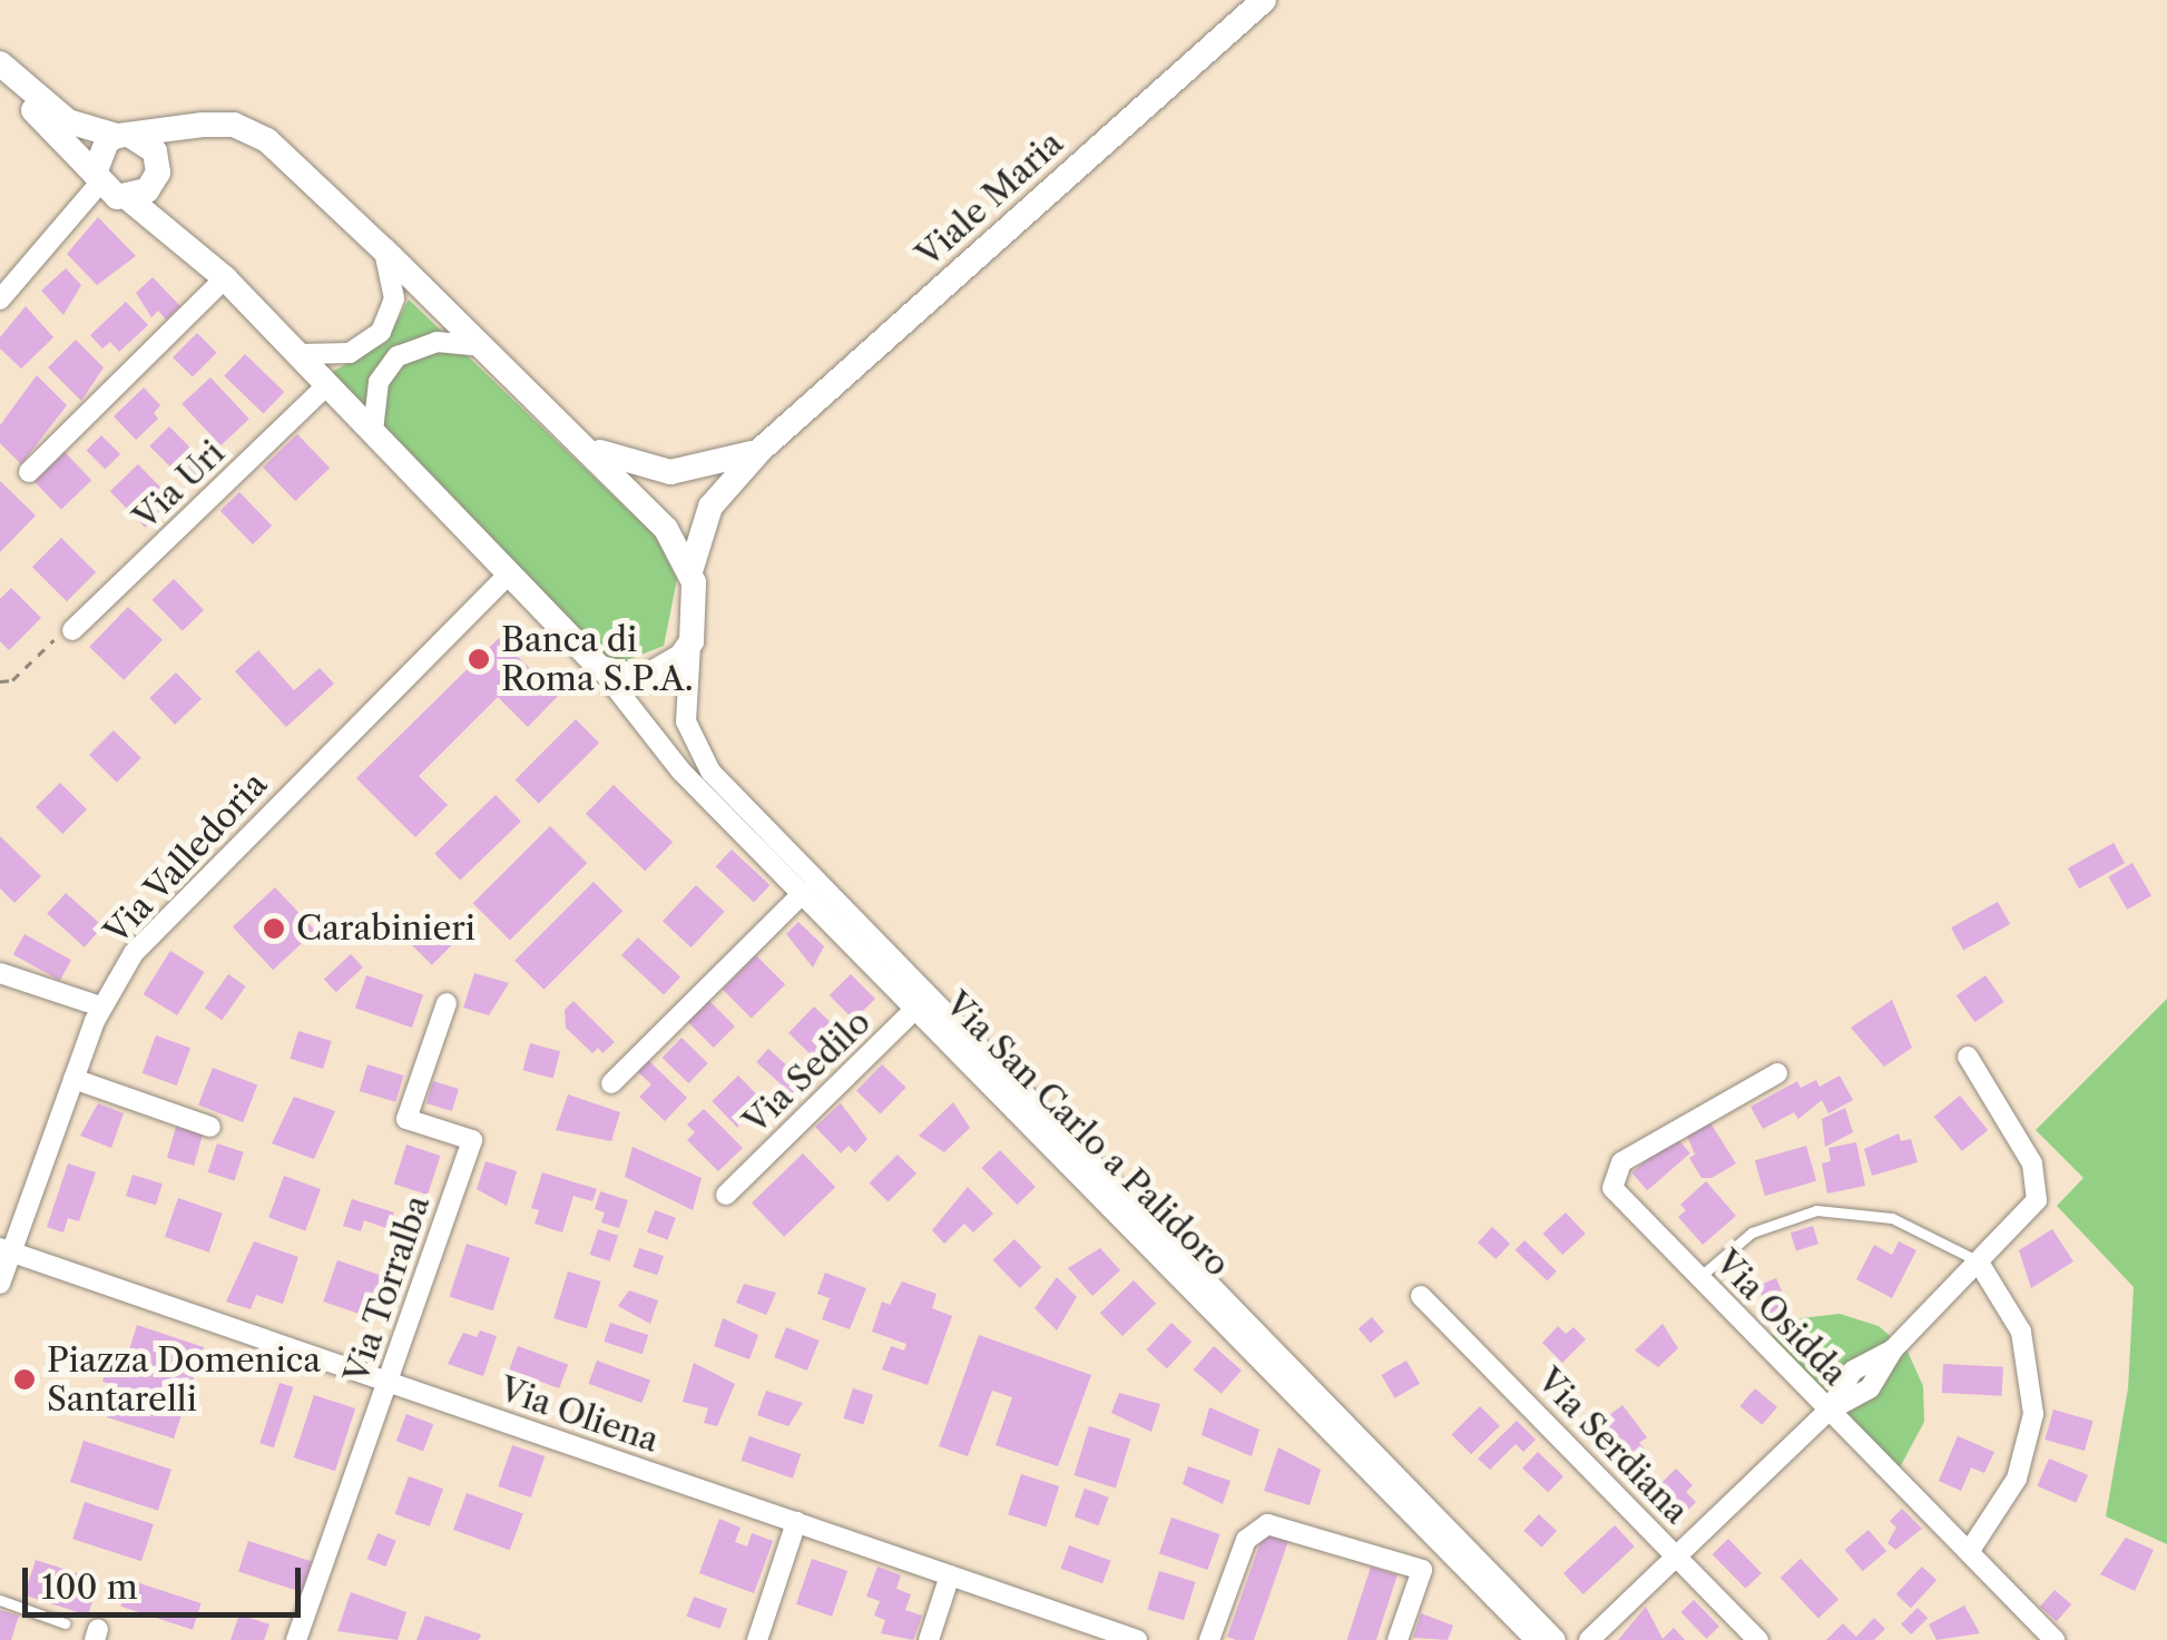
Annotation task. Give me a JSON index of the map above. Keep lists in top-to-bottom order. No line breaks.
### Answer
{"streets":{"street":["Viale Maria","Via Uri","Via Valledoria","Via Sedilo","Via San Carlo a Palidoro","Via Torralba","Via Osidda","Via Oliena","Via Serdiana"]},"crossings":[["Viale Maria","Via San Carlo a Palidoro"],["Via Uri","Via San Carlo a Palidoro"],["Via Valledoria","Via San Carlo a Palidoro"],["Via Valledoria","Via Oliena"],["Via Sedilo","Via San Carlo a Palidoro"],["Via Torralba","Via Oliena"]],"places":["Banca di Roma S.P.A.","Carabinieri","Piazza Domenica Santarelli"],"scale_bar":"100 m"}
